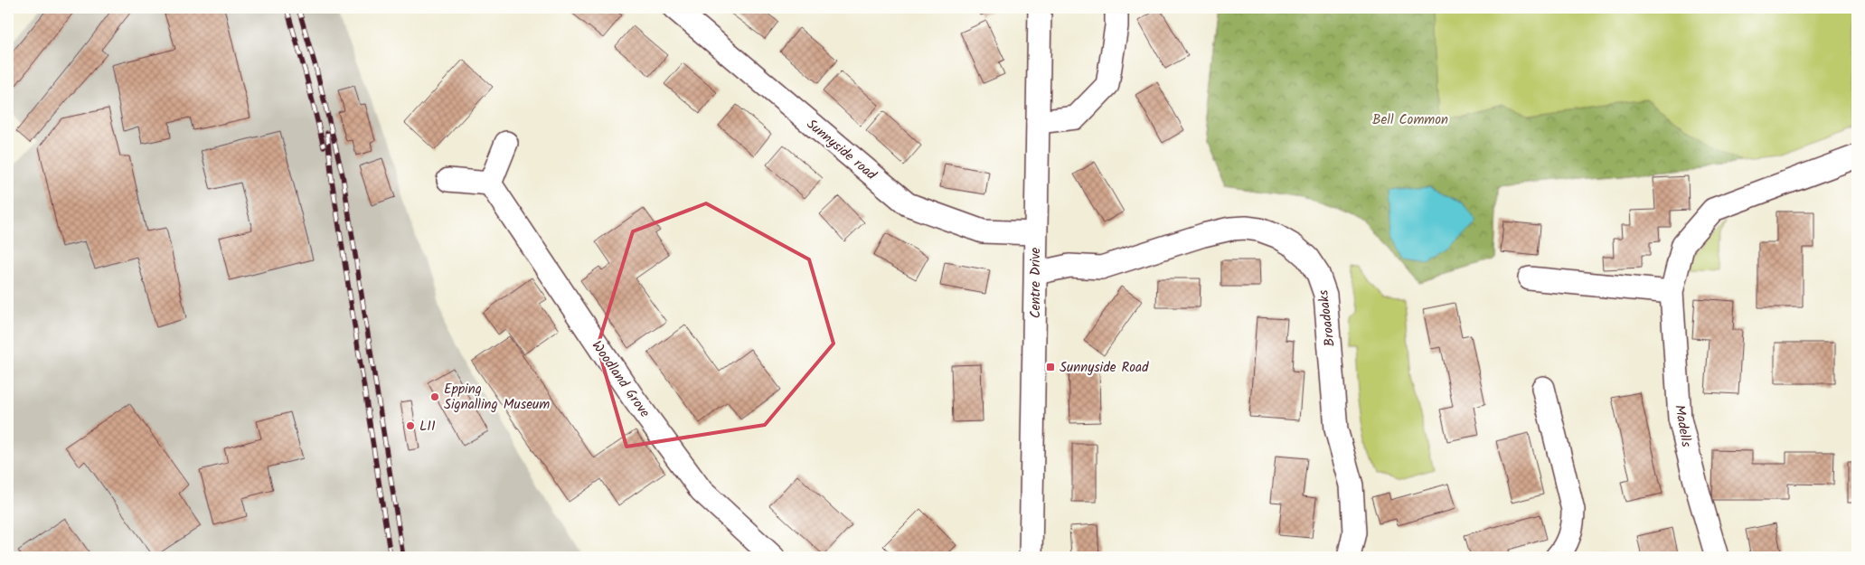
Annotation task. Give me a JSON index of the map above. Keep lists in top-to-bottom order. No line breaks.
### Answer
{"streets":{"street":["Sunnyside road","Centre Drive","Broadoaks","Woodland Grove","Madells"]},"crossings":[["Sunnyside road","Centre Drive"],["Centre Drive","Broadoaks"]],"parks":["Bell Common"],"places":{"transit":["Sunnyside Road"],"other":["Epping Signalling Museum","L11"]}}
